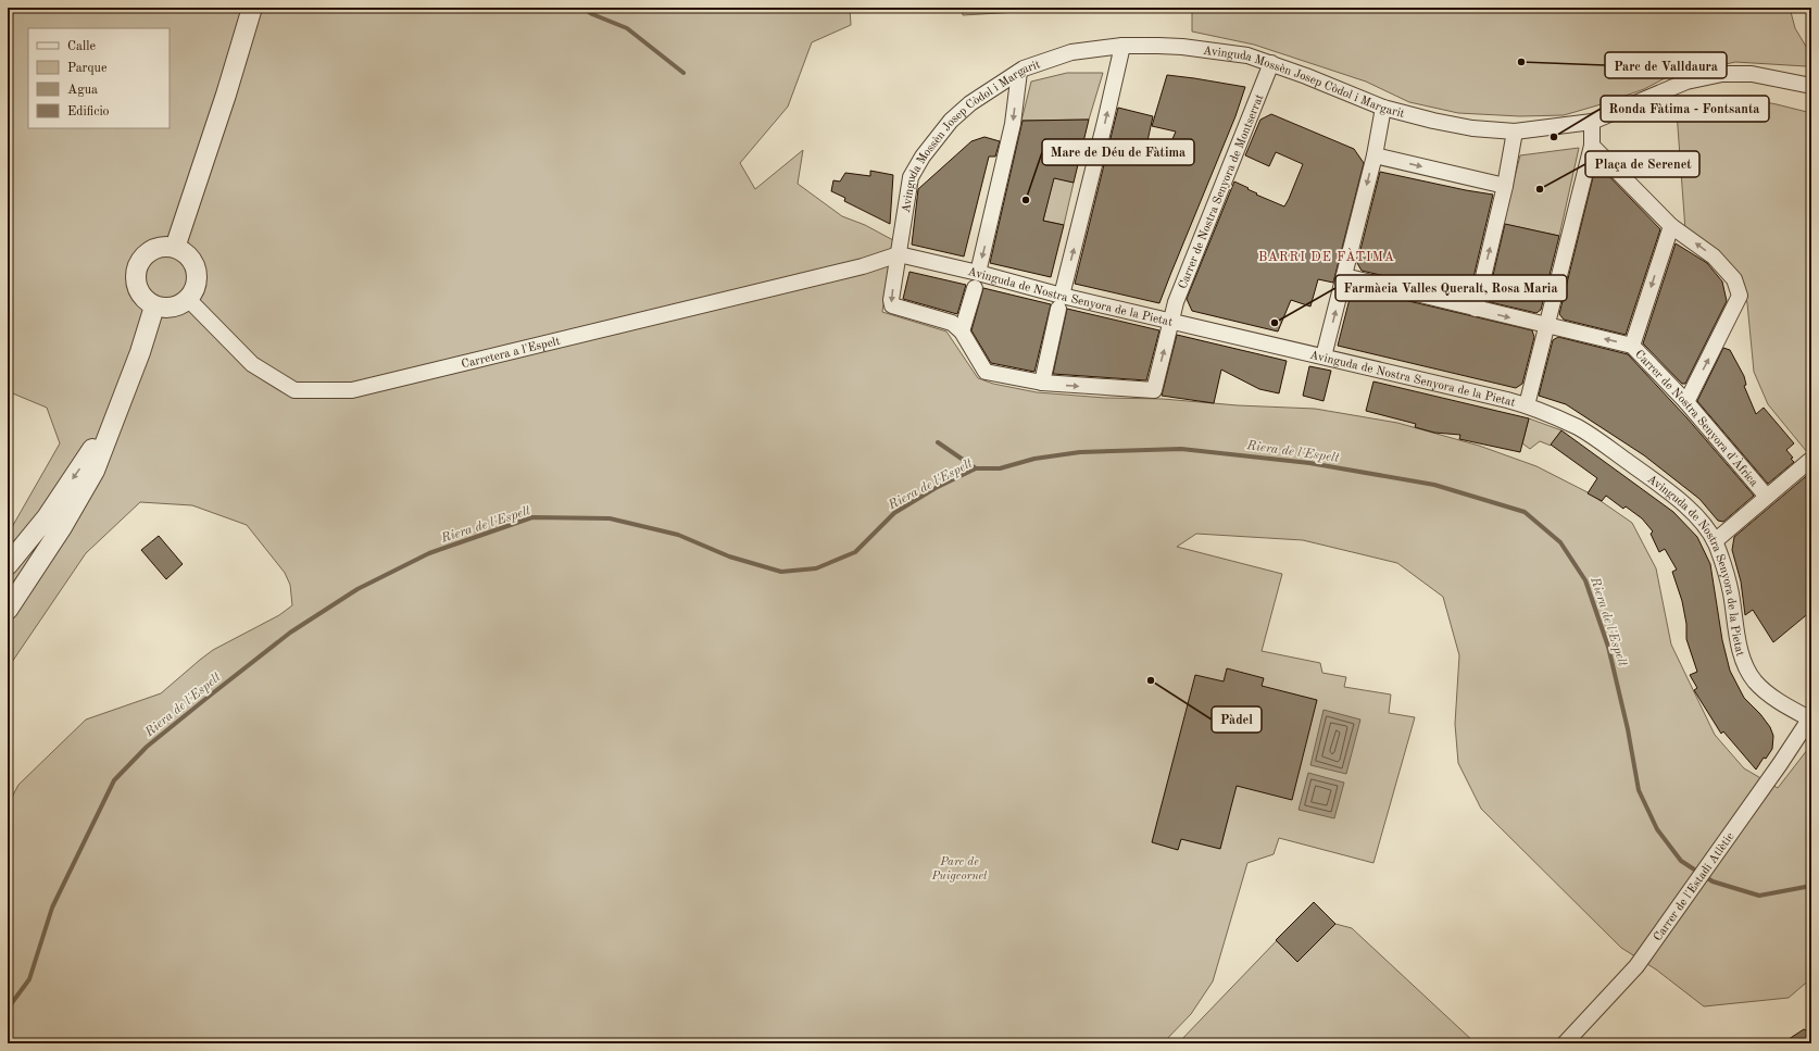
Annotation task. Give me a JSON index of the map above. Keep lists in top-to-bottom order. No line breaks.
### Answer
{"streets":{"street":["Avinguda Mossèn Josep Còdol i Margarit","Carrer de Nostra Senyora de Montserrat","Avinguda de Nostra Senyora de la Pietat","Carretera a l'Espelt","Carrer de Nostra Senyora d'Àfrica","Carrer de l'Estadi Atlètic"]},"crossings":[["Avinguda Mossèn Josep Còdol i Margarit","Carrer de Nostra Senyora de Montserrat"],["Avinguda Mossèn Josep Còdol i Margarit","Avinguda de Nostra Senyora de la Pietat"],["Carrer de Nostra Senyora de Montserrat","Avinguda de Nostra Senyora de la Pietat"],["Avinguda de Nostra Senyora de la Pietat","Carretera a l'Espelt"],["Avinguda de Nostra Senyora de la Pietat","Carrer de l'Estadi Atlètic"]],"districts":["BARRI DE FÀTIMA"],"water":["Riera de l'Espelt"],"parks":["Parc de Puigcornet"],"places":["Parc de Valldaura","Ronda Fàtima - Fontsanta","Plaça de Serenet","Mare de Déu de Fàtima","Farmàcia Valles Queralt, Rosa Maria","Pàdel"],"legend":["Calle","Parque","Agua","Edificio"]}
